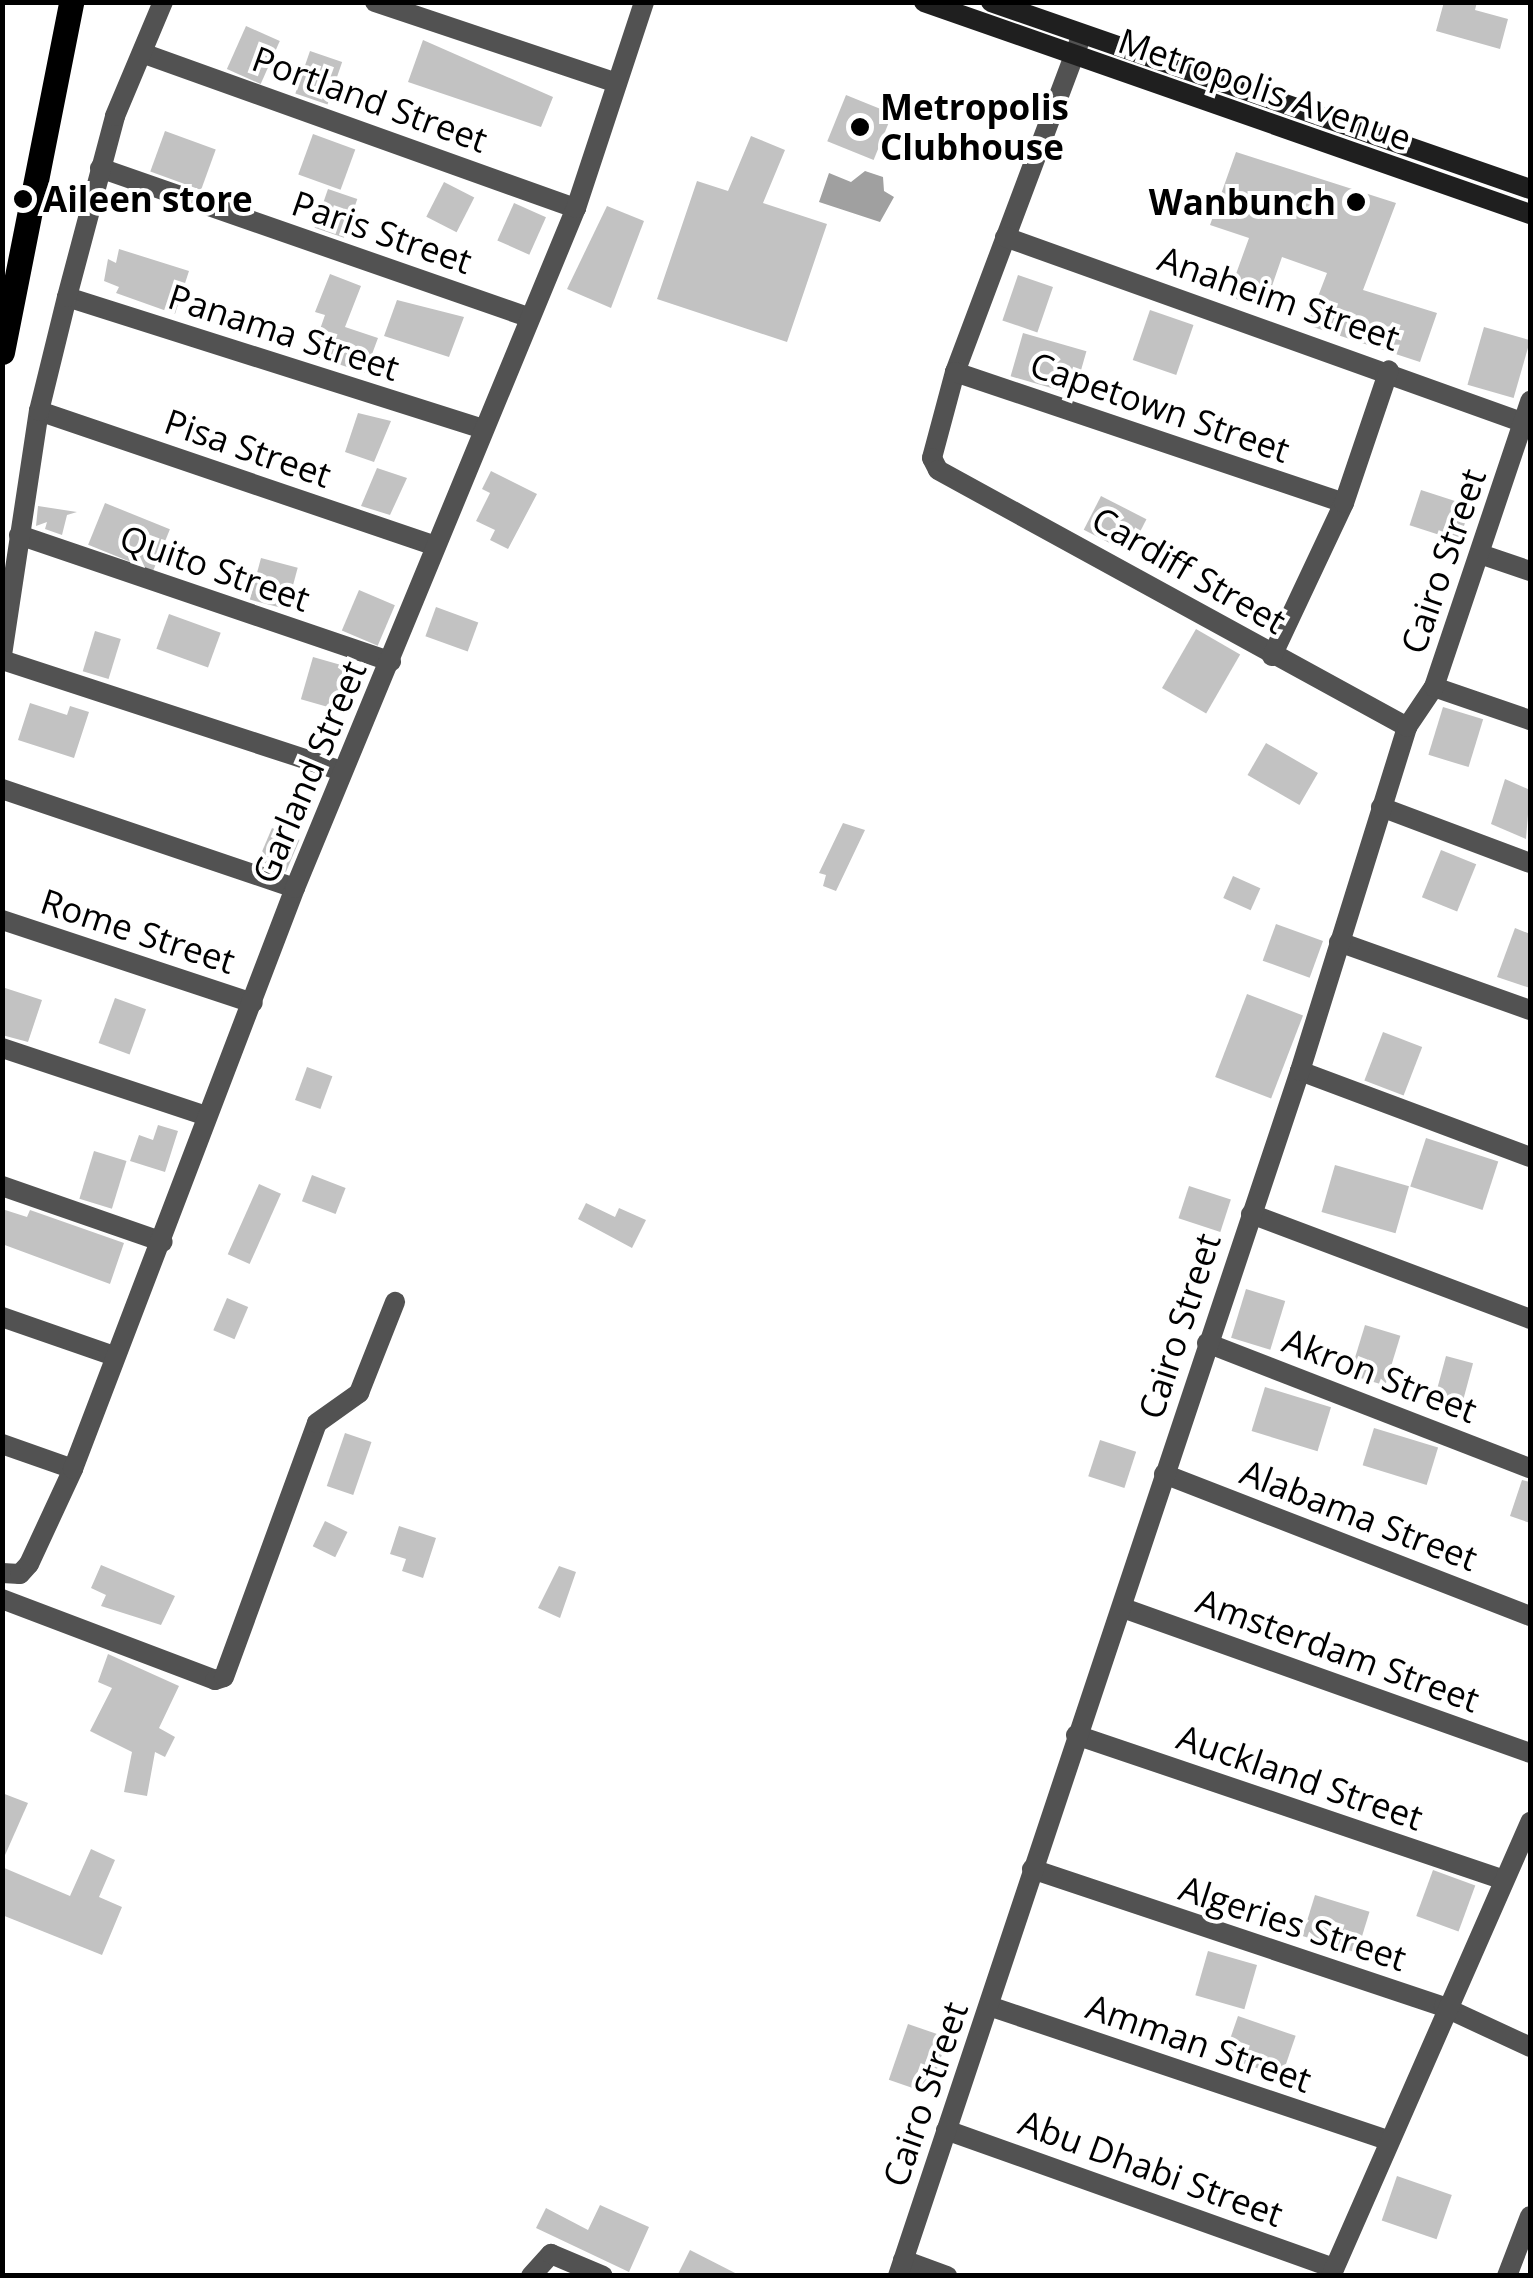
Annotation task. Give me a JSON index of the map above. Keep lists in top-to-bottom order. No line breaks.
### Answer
{"streets":{"main road":["Metropolis Avenue"],"street":["Portland Street","Paris Street","Anaheim Street","Panama Street","Capetown Street","Pisa Street","Cairo Street","Quito Street","Cardiff Street","Garland Street","Rome Street","Akron Street","Alabama Street","Amsterdam Street","Auckland Street","Algeries Street","Amman Street","Abu Dhabi Street"]},"crossings":[["Portland Street","Garland Street"],["Paris Street","Garland Street"],["Anaheim Street","Cairo Street"],["Panama Street","Garland Street"],["Capetown Street","Cardiff Street"],["Pisa Street","Garland Street"],["Cairo Street","Cardiff Street"],["Cairo Street","Akron Street"],["Cairo Street","Alabama Street"],["Cairo Street","Amsterdam Street"],["Cairo Street","Auckland Street"],["Cairo Street","Algeries Street"],["Cairo Street","Amman Street"],["Cairo Street","Abu Dhabi Street"],["Quito Street","Garland Street"],["Garland Street","Rome Street"]],"places":["Metropolis Clubhouse","Aileen store","Wanbunch"]}
